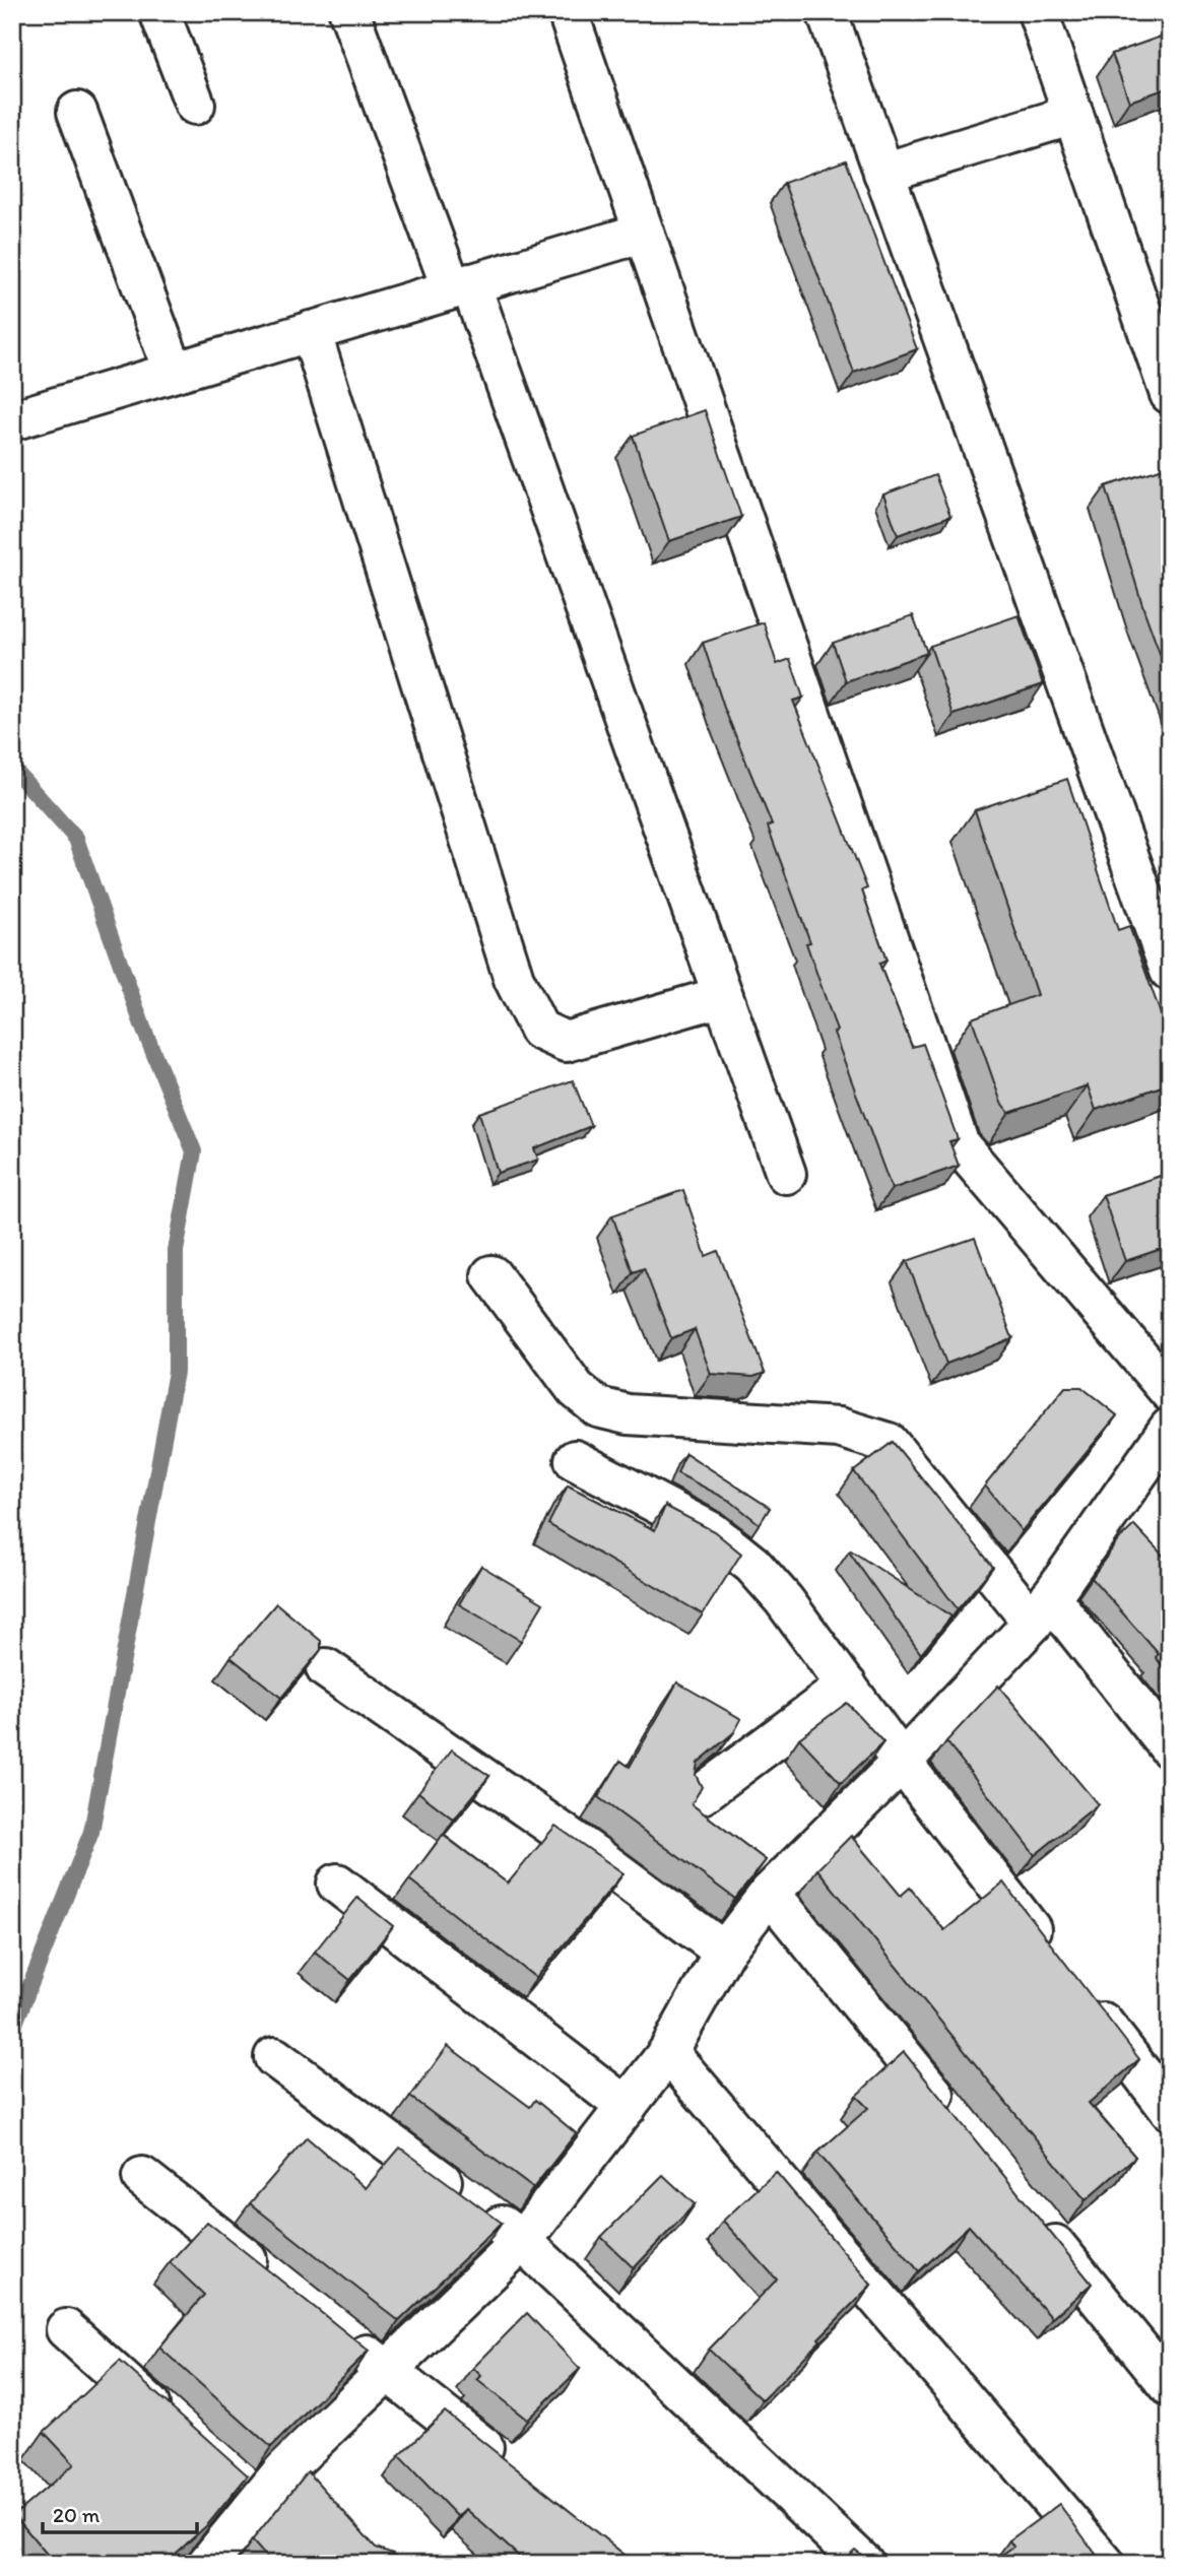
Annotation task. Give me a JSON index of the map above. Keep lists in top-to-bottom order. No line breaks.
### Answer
{"scale_bar":"20 m"}
